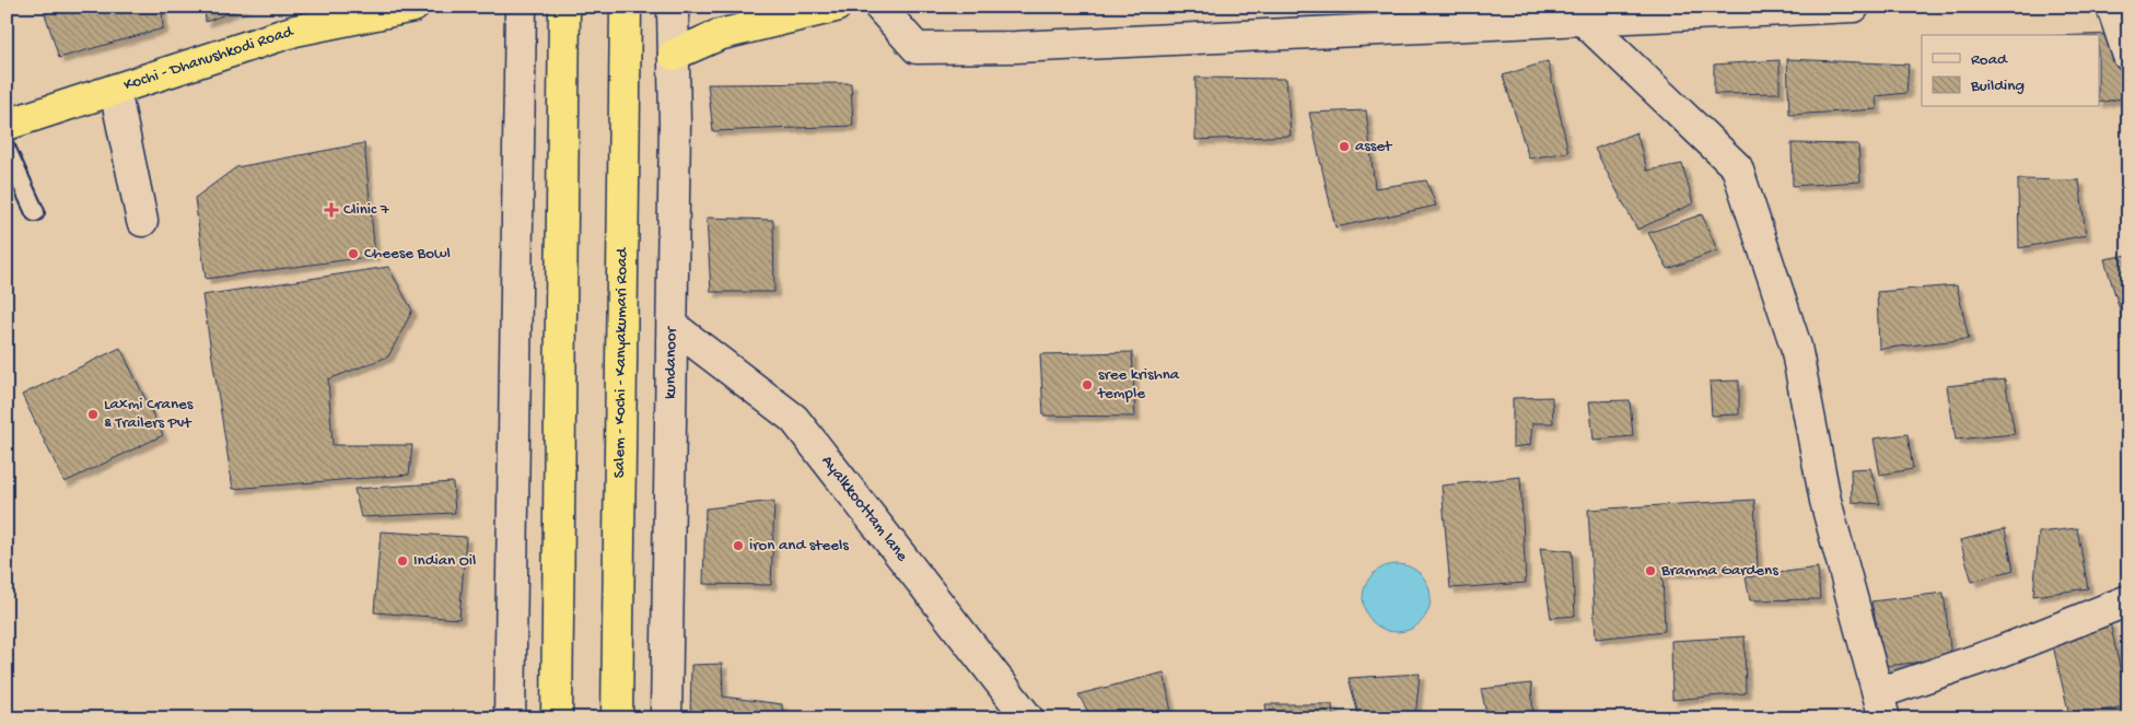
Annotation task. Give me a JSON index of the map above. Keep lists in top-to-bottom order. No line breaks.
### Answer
{"streets":{"highway":["Kochi - Dhanushkodi Road","Salem - Kochi - Kanyakumari Road"],"street":["kundanoor","Ayalkkoottam lane"]},"crossings":[["kundanoor","Ayalkkoottam lane"]],"places":{"other":["asset","Cheese Bowl","sree krishna temple","Laxmi Cranes & Trailers Pvt","iron and steels","Indian Oil","Bramma Gardens"],"health":["Clinic 7"]},"legend":["Road","Building"]}
